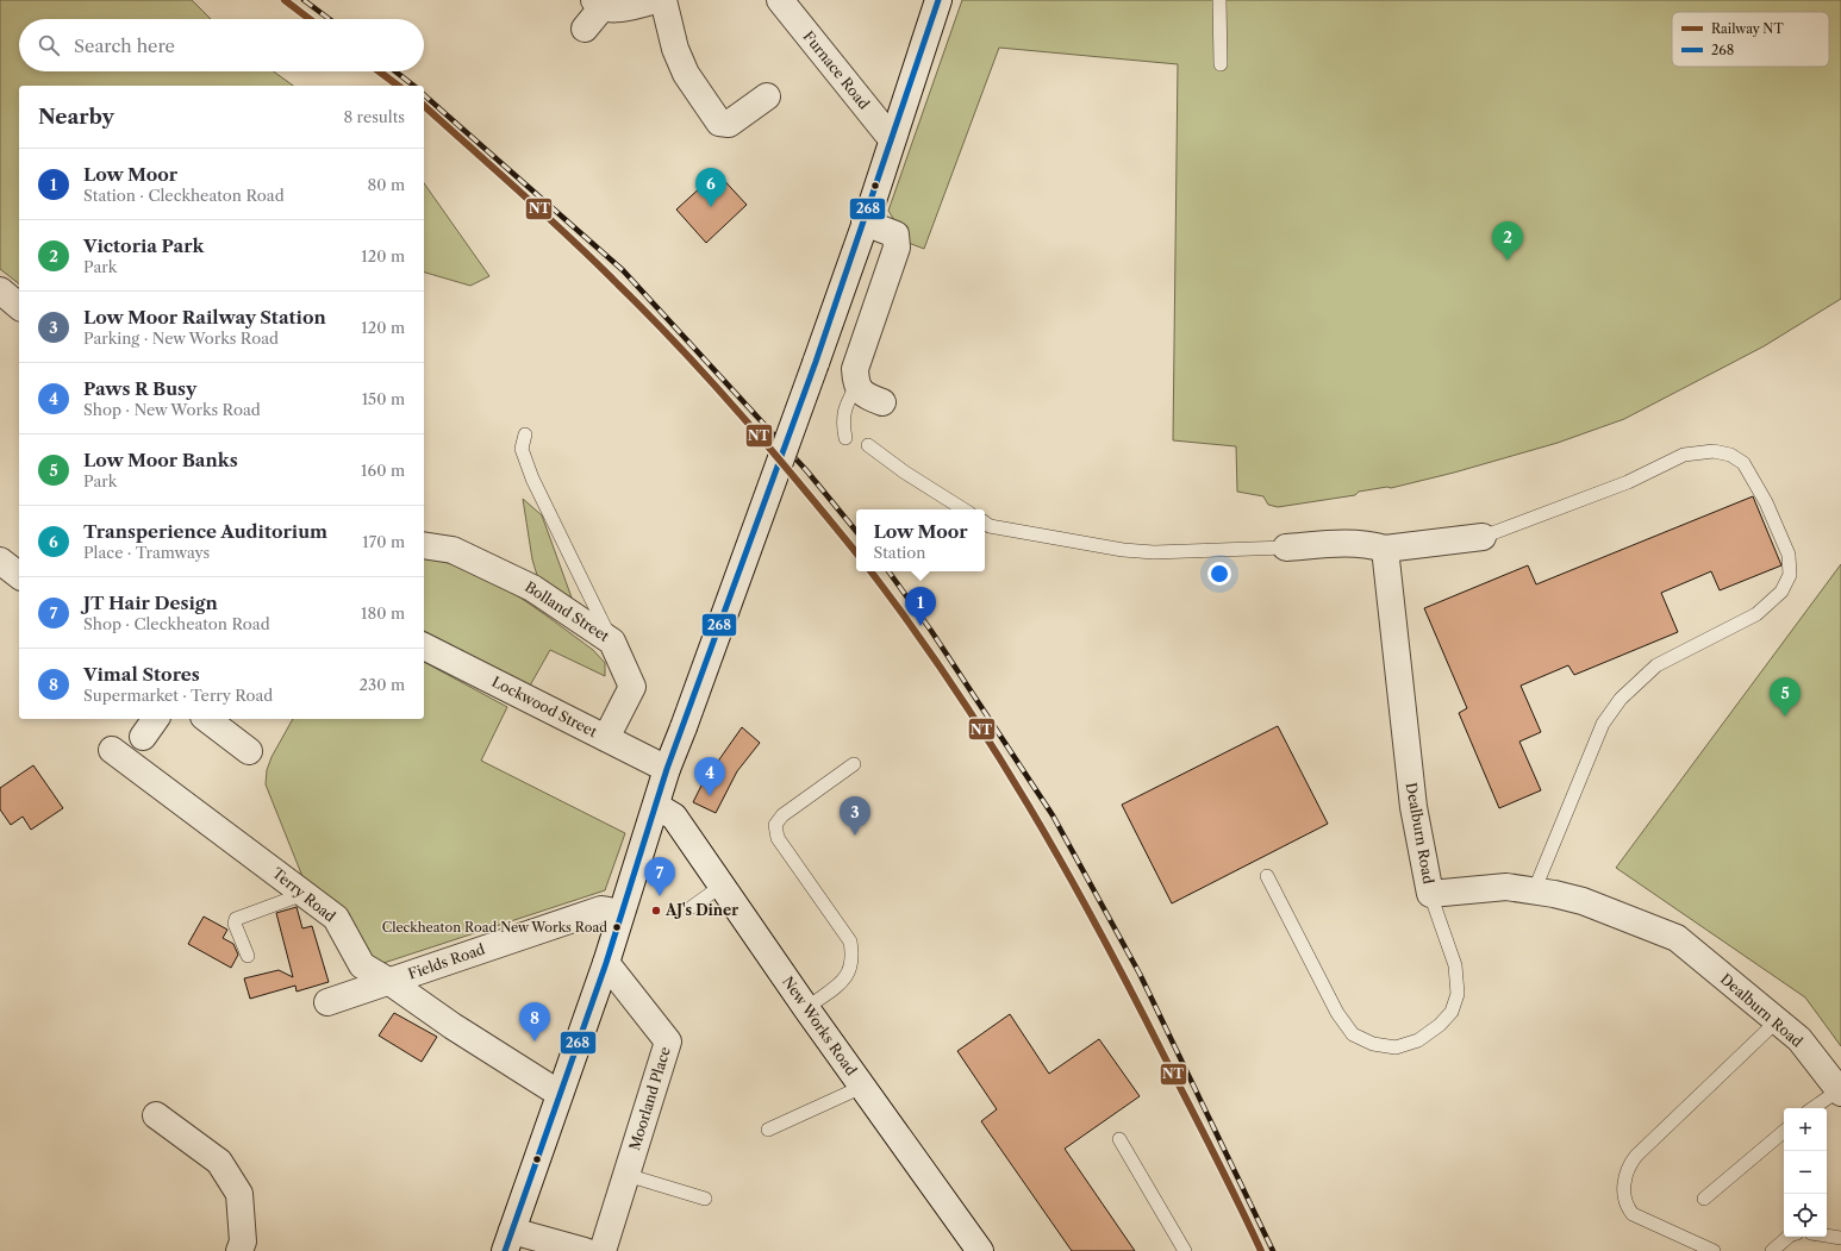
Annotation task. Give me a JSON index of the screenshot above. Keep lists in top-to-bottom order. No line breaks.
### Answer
{"streets":{"street":["Furnace Road","Bolland Street","Lockwood Street","Dealburn Road","Terry Road","Fields Road","New Works Road","Moorland Place"]},"crossings":[["Bolland Street","Lockwood Street"],["Terry Road","Fields Road"]],"places":["AJ's Diner","Cleckheaton Road New Works Road"],"lines":["rail line NT","transit line 268"],"legend":["Railway NT","268"],"page":{"search":"Search here","heading":["Nearby","8 results"],"list":[{"mark":"1","name":"Low Moor","note":"Station · Cleckheaton Road","value":"80 m"},{"mark":"2","name":"Victoria Park","note":"Park","value":"120 m"},{"mark":"3","name":"Low Moor Railway Station","note":"Parking · New Works Road","value":"120 m"},{"mark":"4","name":"Paws R Busy","note":"Shop · New Works Road","value":"150 m"},{"mark":"5","name":"Low Moor Banks","note":"Park","value":"160 m"},{"mark":"6","name":"Transperience Auditorium","note":"Place · Tramways","value":"170 m"},{"mark":"7","name":"JT Hair Design","note":"Shop · Cleckheaton Road","value":"180 m"},{"mark":"8","name":"Vimal Stores","note":"Supermarket · Terry Road","value":"230 m"}],"pins":["6","2","1","5","4","3","7","8"],"popup":["Low Moor","Station"],"map_buttons":["+","−"]}}
